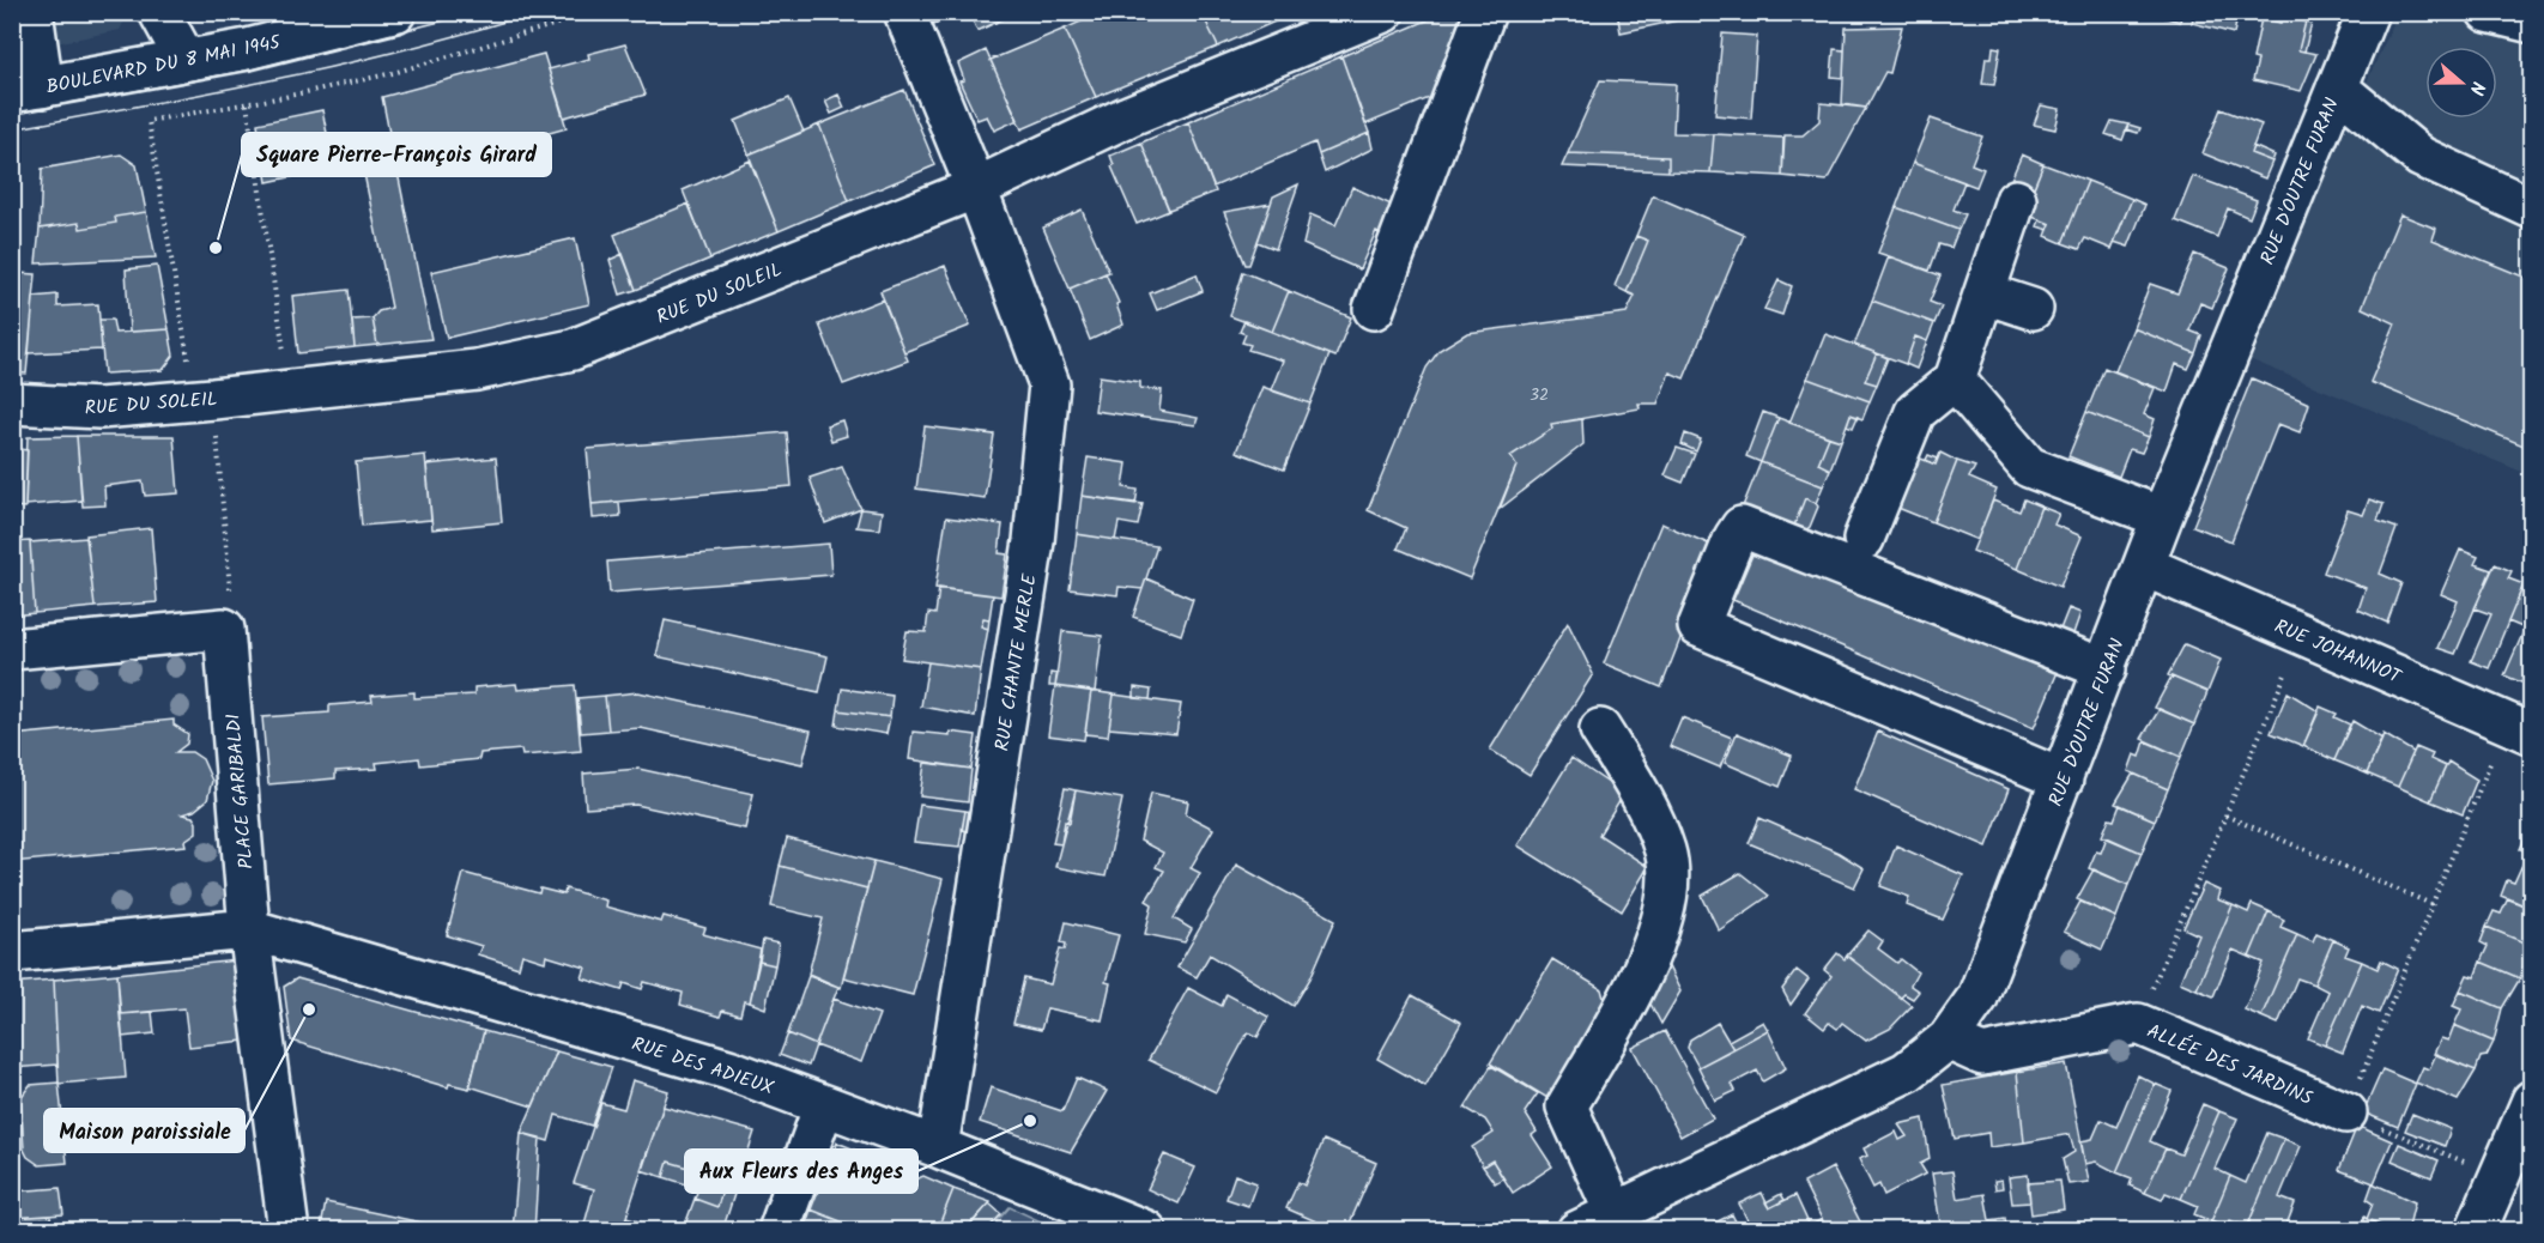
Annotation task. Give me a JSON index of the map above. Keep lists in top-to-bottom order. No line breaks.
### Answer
{"streets":{"street":["BOULEVARD DU 8 MAI 1945","RUE D'OUTRE FURAN","RUE DU SOLEIL","RUE JOHANNOT","RUE CHANTE MERLE","PLACE GARIBALDI","ALLÉE DES JARDINS","RUE DES ADIEUX"]},"crossings":[["RUE D'OUTRE FURAN","RUE JOHANNOT"],["RUE D'OUTRE FURAN","ALLÉE DES JARDINS"],["RUE DU SOLEIL","RUE CHANTE MERLE"],["RUE CHANTE MERLE","RUE DES ADIEUX"],["PLACE GARIBALDI","RUE DES ADIEUX"]],"places":["Square Pierre-François Girard","Maison paroissiale","Aux Fleurs des Anges"],"house_numbers":["32"],"north":"right"}
